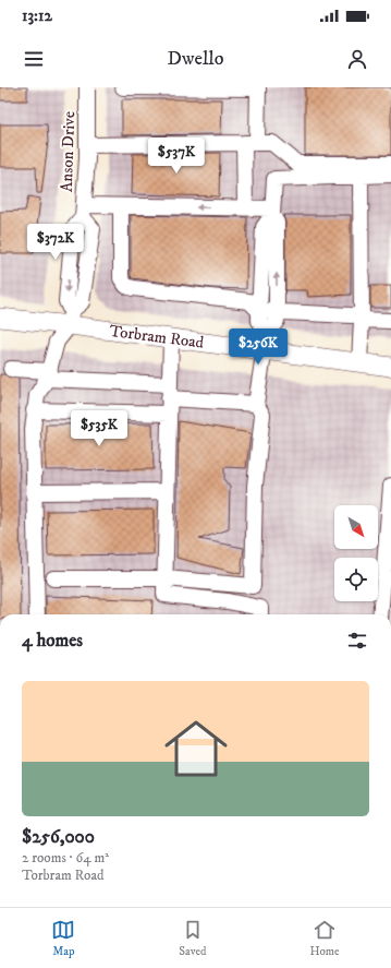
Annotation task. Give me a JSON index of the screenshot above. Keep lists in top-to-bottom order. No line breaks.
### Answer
{"streets":{"main road":["Torbram Road"],"street":["Anson Drive"]},"crossings":[["Anson Drive","Torbram Road"]],"north":"bottom right","page":{"status":"13:12","header":"Dwello","price":["$537K","$372K","$256K","$535K"],"heading":"4 homes","list":[{"name":"$256,000","note":"2 rooms · 64 m² · Torbram Road"}],"tabs":["Map","Saved","Home"]}}
